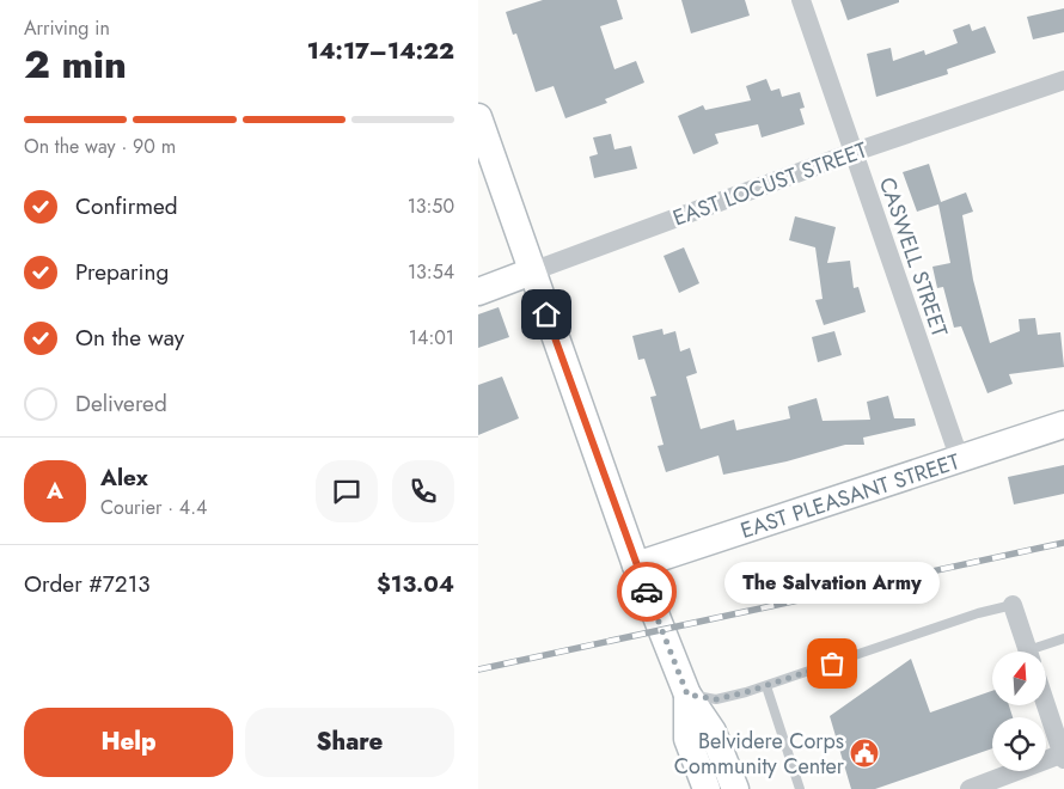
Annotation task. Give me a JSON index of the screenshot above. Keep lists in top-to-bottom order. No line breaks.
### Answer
{"streets":{"main road":["EAST LOCUST STREET","EAST PLEASANT STREET"],"street":["CASWELL STREET"]},"crossings":[["EAST LOCUST STREET","CASWELL STREET"],["CASWELL STREET","EAST PLEASANT STREET"]],"places":{"other":["The Salvation Army"],"public building":["Belvidere Corps Community Center"]},"north":"top","page":{"heading":["2 min","Arriving in","14:17–14:22"],"panel":["Alex","Courier · 4.4","Order #7213","$13.04"],"bar":"On the way · 90 m","list":[["Confirmed","13:50"],["Preparing","13:54"],["On the way","14:01"],"Delivered"],"round":"A","bubble":"The Salvation Army","buttons":["Help","Share"]}}
